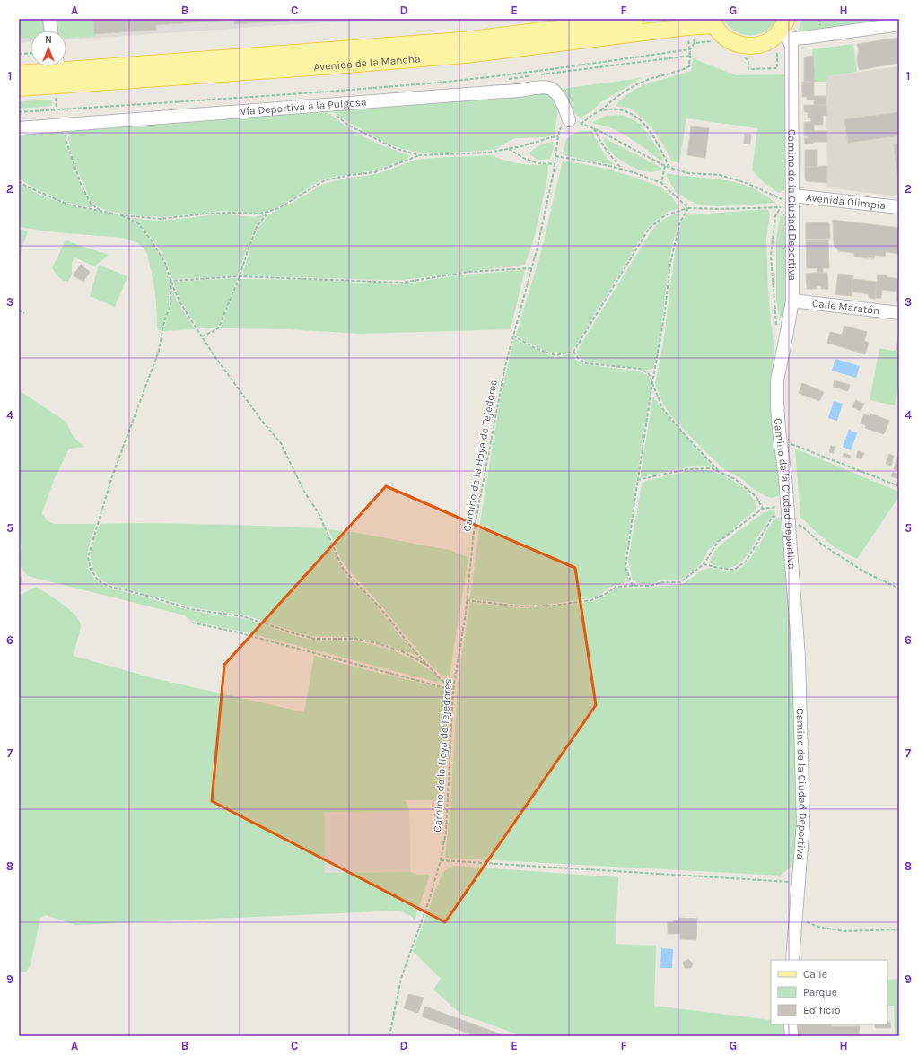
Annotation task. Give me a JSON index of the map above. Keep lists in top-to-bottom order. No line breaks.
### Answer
{"streets":{"main road":["Avenida de la Mancha"],"street":["Vía Deportiva a la Pulgosa","Avenida Olimpia","Camino de la Ciudad Deportiva","Calle Maratón"],"path":["Camino de la Hoya de Tejedores"]},"crossings":[["Vía Deportiva a la Pulgosa","Camino de la Hoya de Tejedores"],["Avenida Olimpia","Camino de la Ciudad Deportiva"],["Camino de la Ciudad Deportiva","Calle Maratón"]],"legend":["Calle","Parque","Edificio"],"north":"top","grid":{"columns":["A","B","C","D","E","F","G","H"],"rows":["1","2","3","4","5","6","7","8","9"]}}
